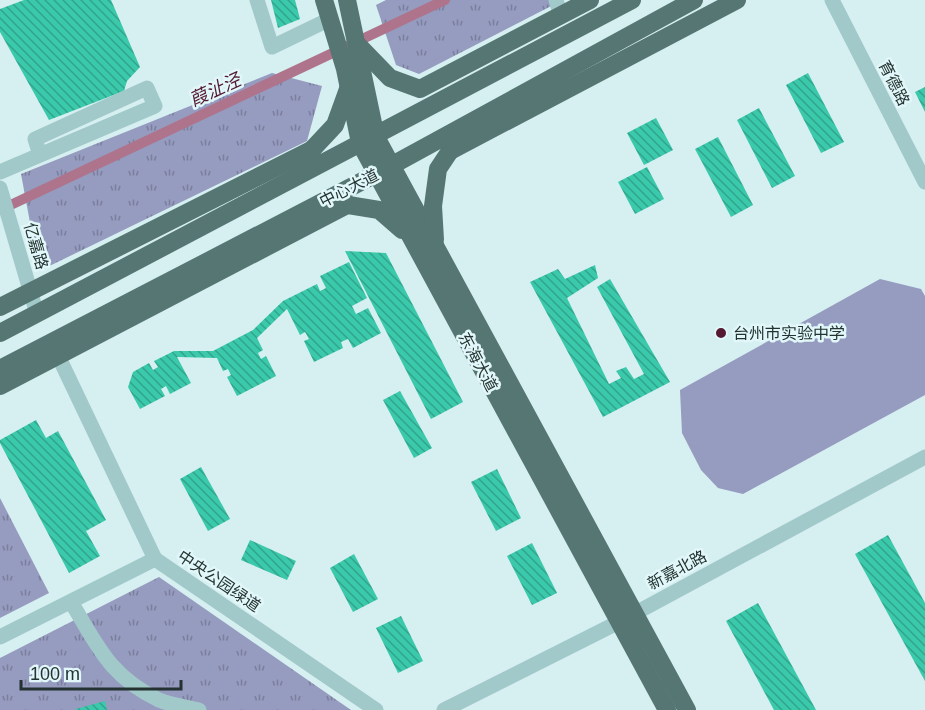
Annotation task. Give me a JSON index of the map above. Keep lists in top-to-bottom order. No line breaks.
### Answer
{"streets":{"main road":["中心大道","东海大道"],"street":["育德路","亿嘉路","新嘉北路","中央公园绿道"]},"crossings":[["中心大道","东海大道"],["东海大道","新嘉北路"]],"water":["葭沚泾"],"places":["台州市实验中学"],"scale_bar":"100 m"}
